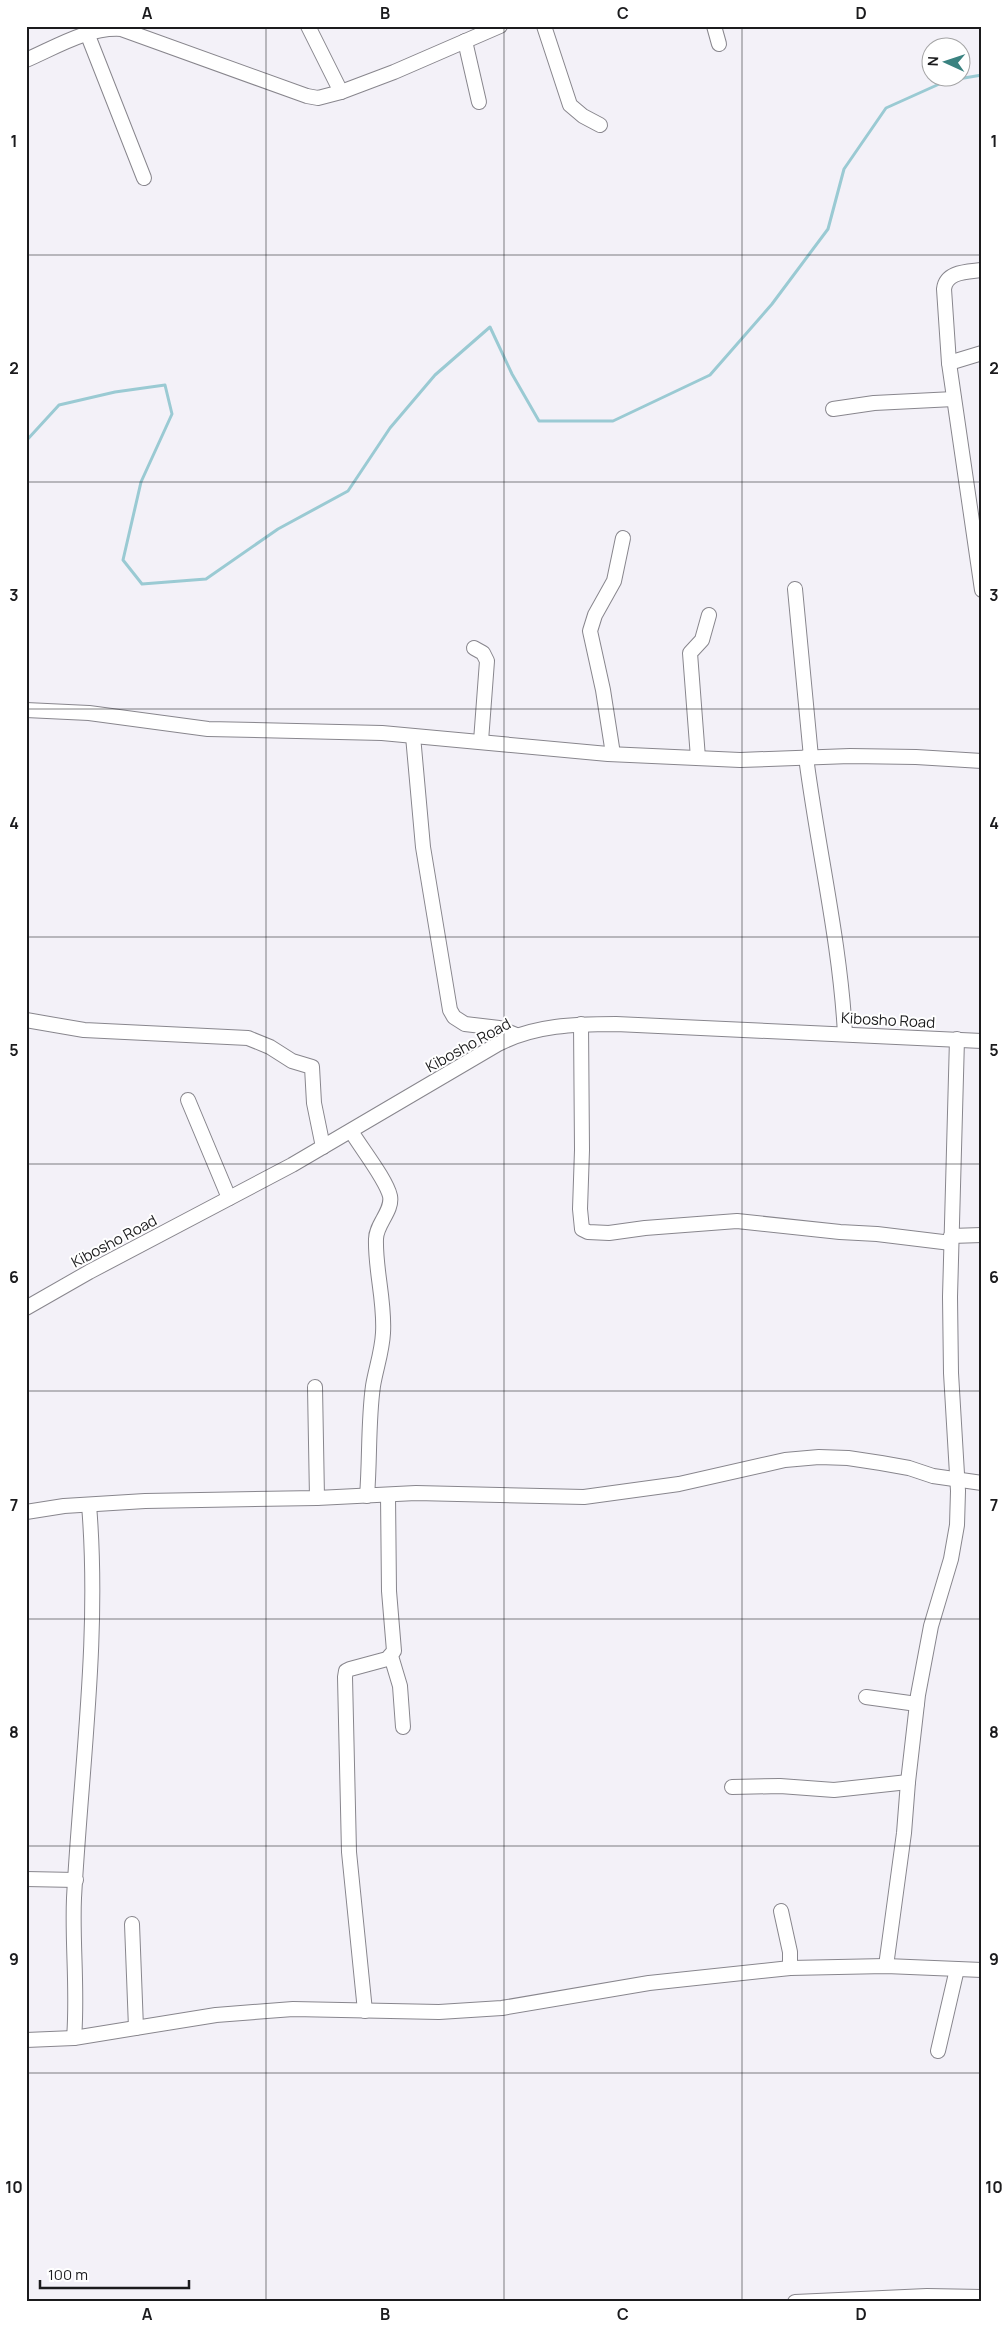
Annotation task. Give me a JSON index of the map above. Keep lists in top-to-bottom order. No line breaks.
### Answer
{"streets":{"street":["Kibosho Road"]},"scale_bar":"100 m","north":"left","grid":{"columns":["A","B","C","D"],"rows":["1","2","3","4","5","6","7","8","9","10"]}}
